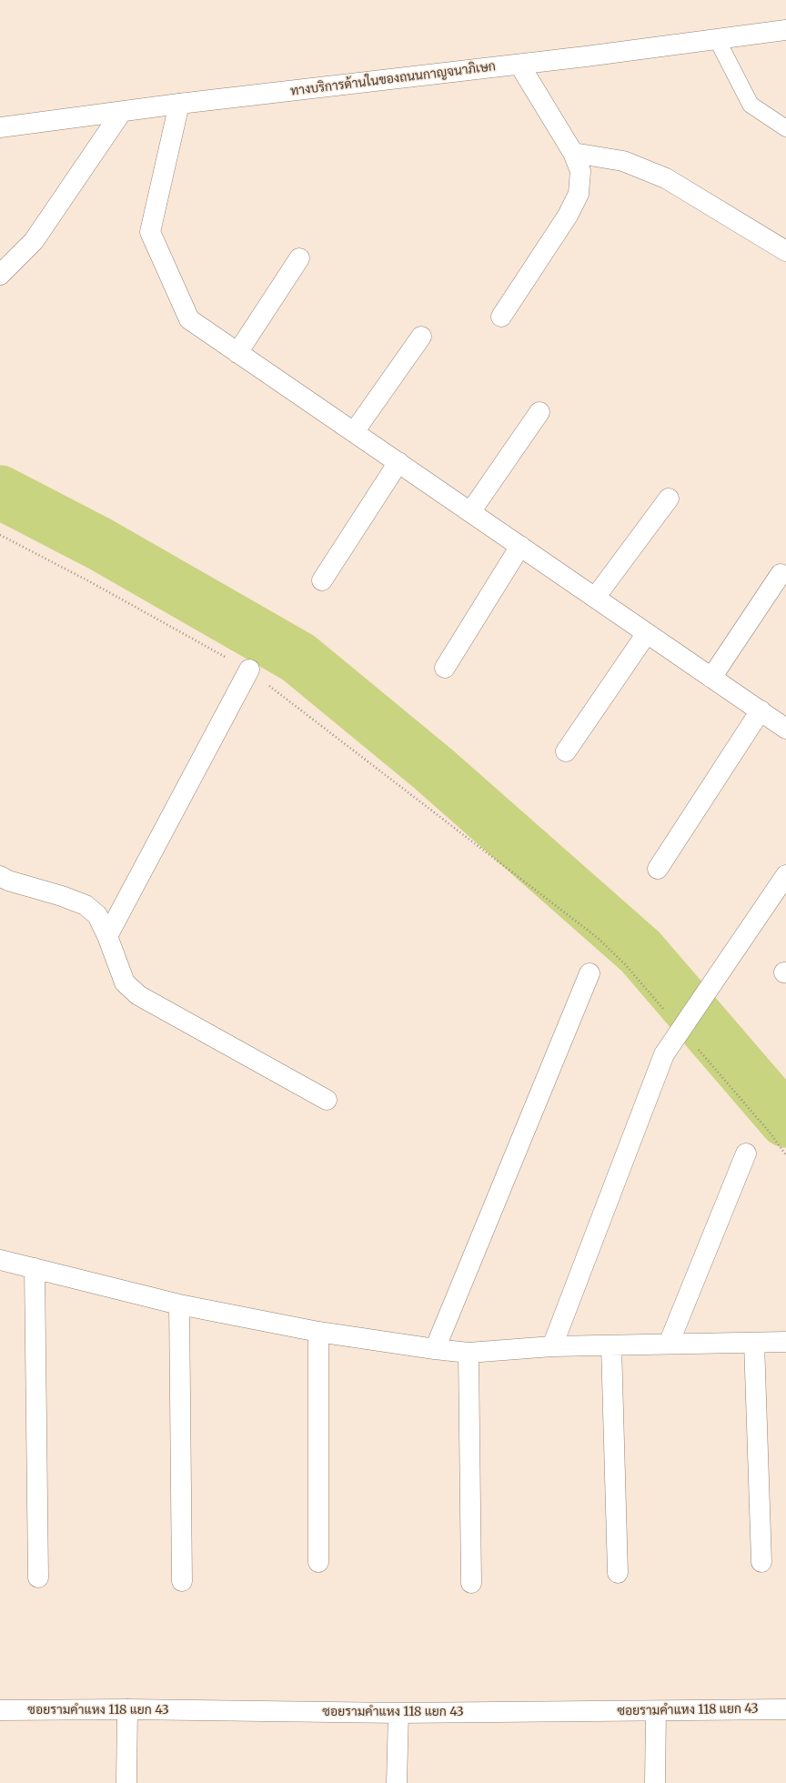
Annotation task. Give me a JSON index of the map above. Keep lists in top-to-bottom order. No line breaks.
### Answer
{"streets":{"street":["ทางบริการด้านในของถนนกาญจนาภิเษก","ซอยรามคำแหง 118 แยก 43"]}}
